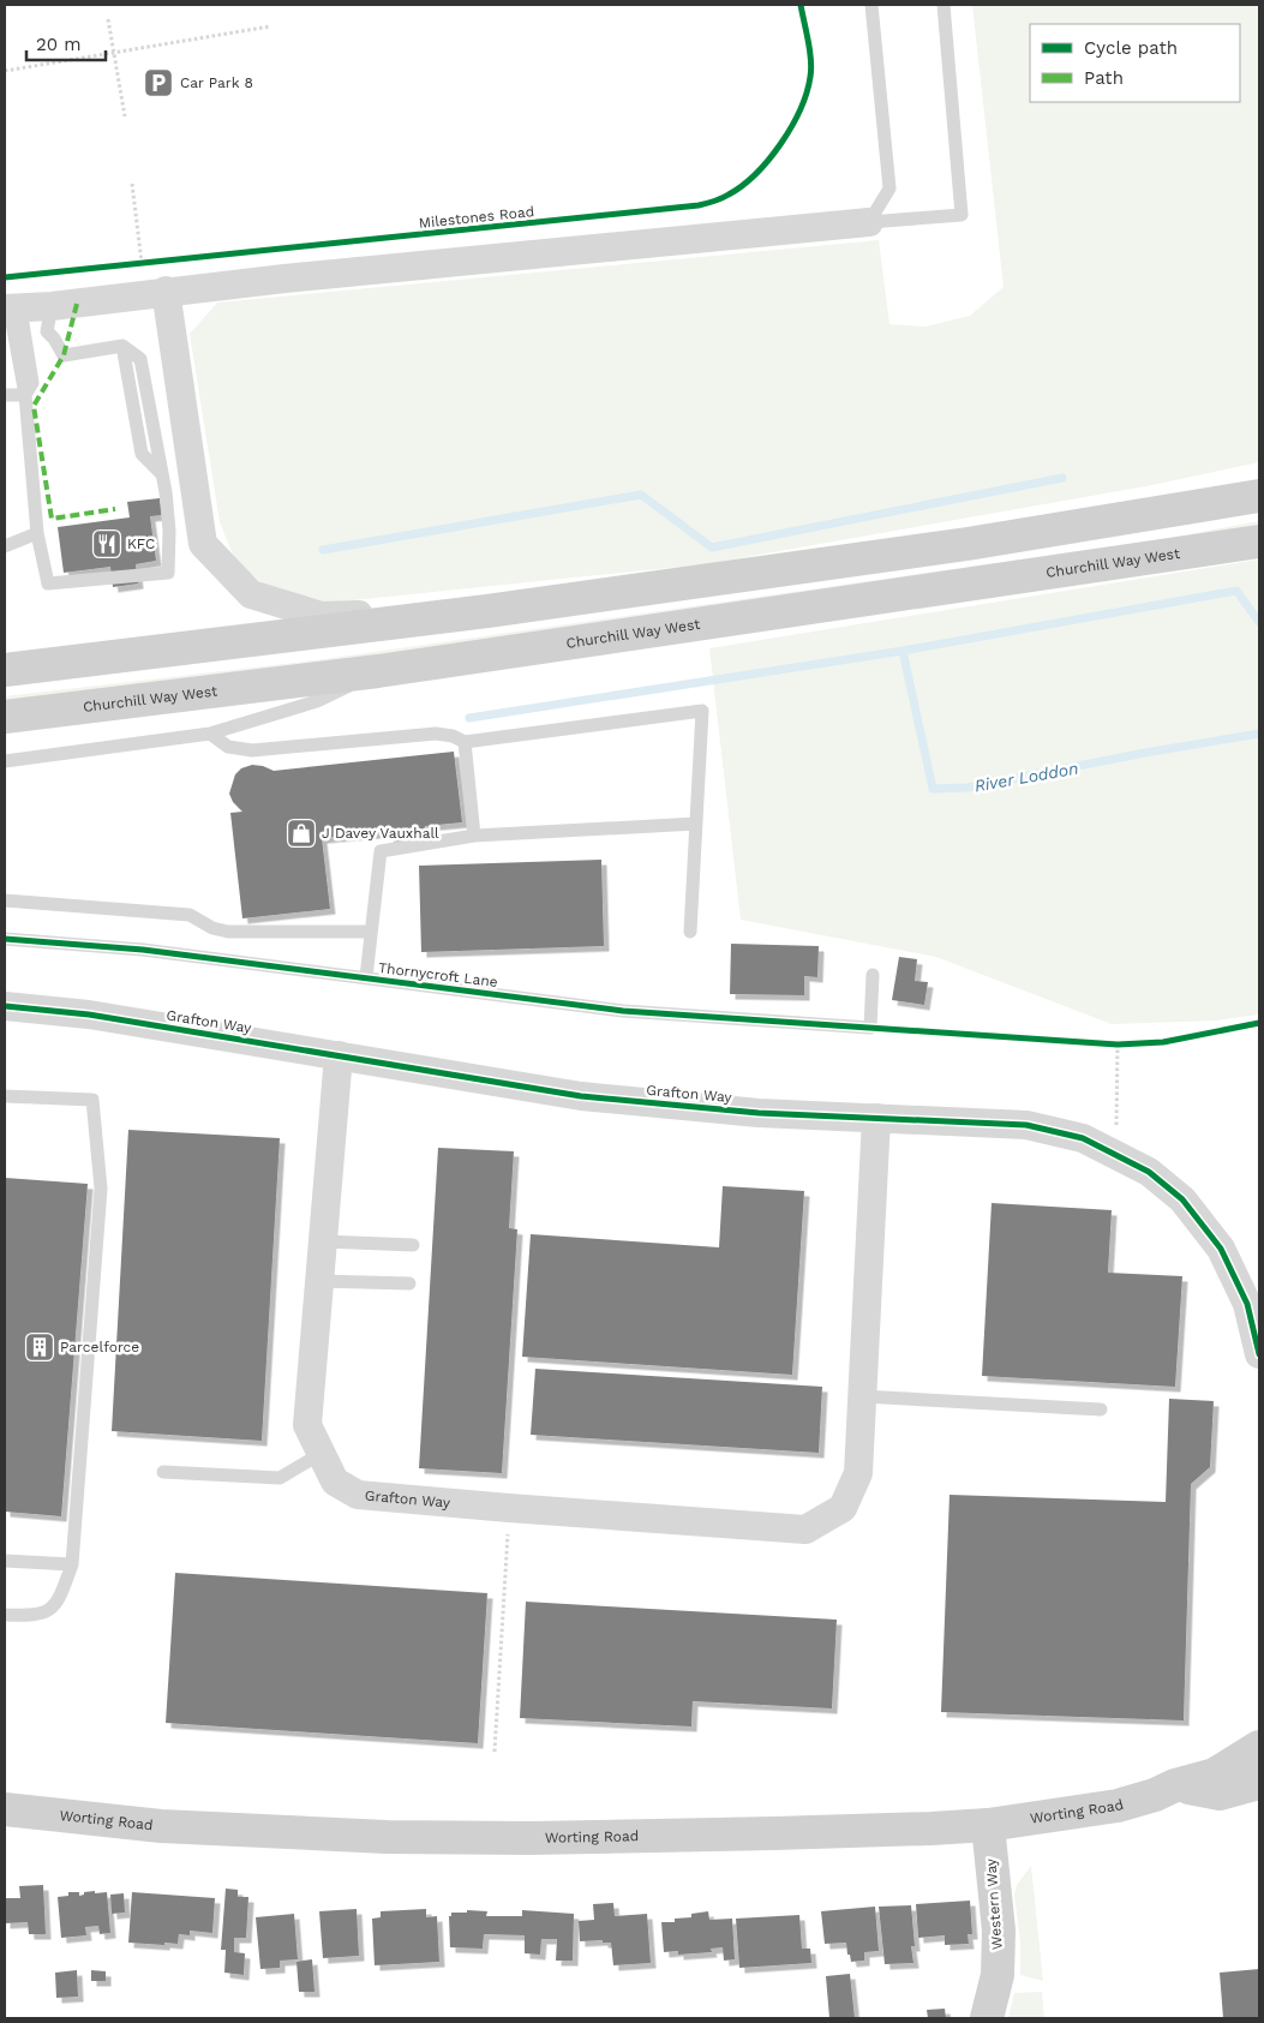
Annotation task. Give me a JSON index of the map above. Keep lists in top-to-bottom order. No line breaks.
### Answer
{"streets":{"main road":["Churchill Way West","Worting Road","Western Way"],"street":["Grafton Way"],"lane":["Thornycroft Lane"],"cycle path":["Milestones Road"]},"crossings":[["Worting Road","Western Way"]],"water":["River Loddon"],"places":{"parking":["Car Park 8"],"restaurant":["KFC"],"shop":["J Davey Vauxhall"],"building":["Parcelforce"]},"legend":["Cycle path","Path"],"scale_bar":"20 m"}
